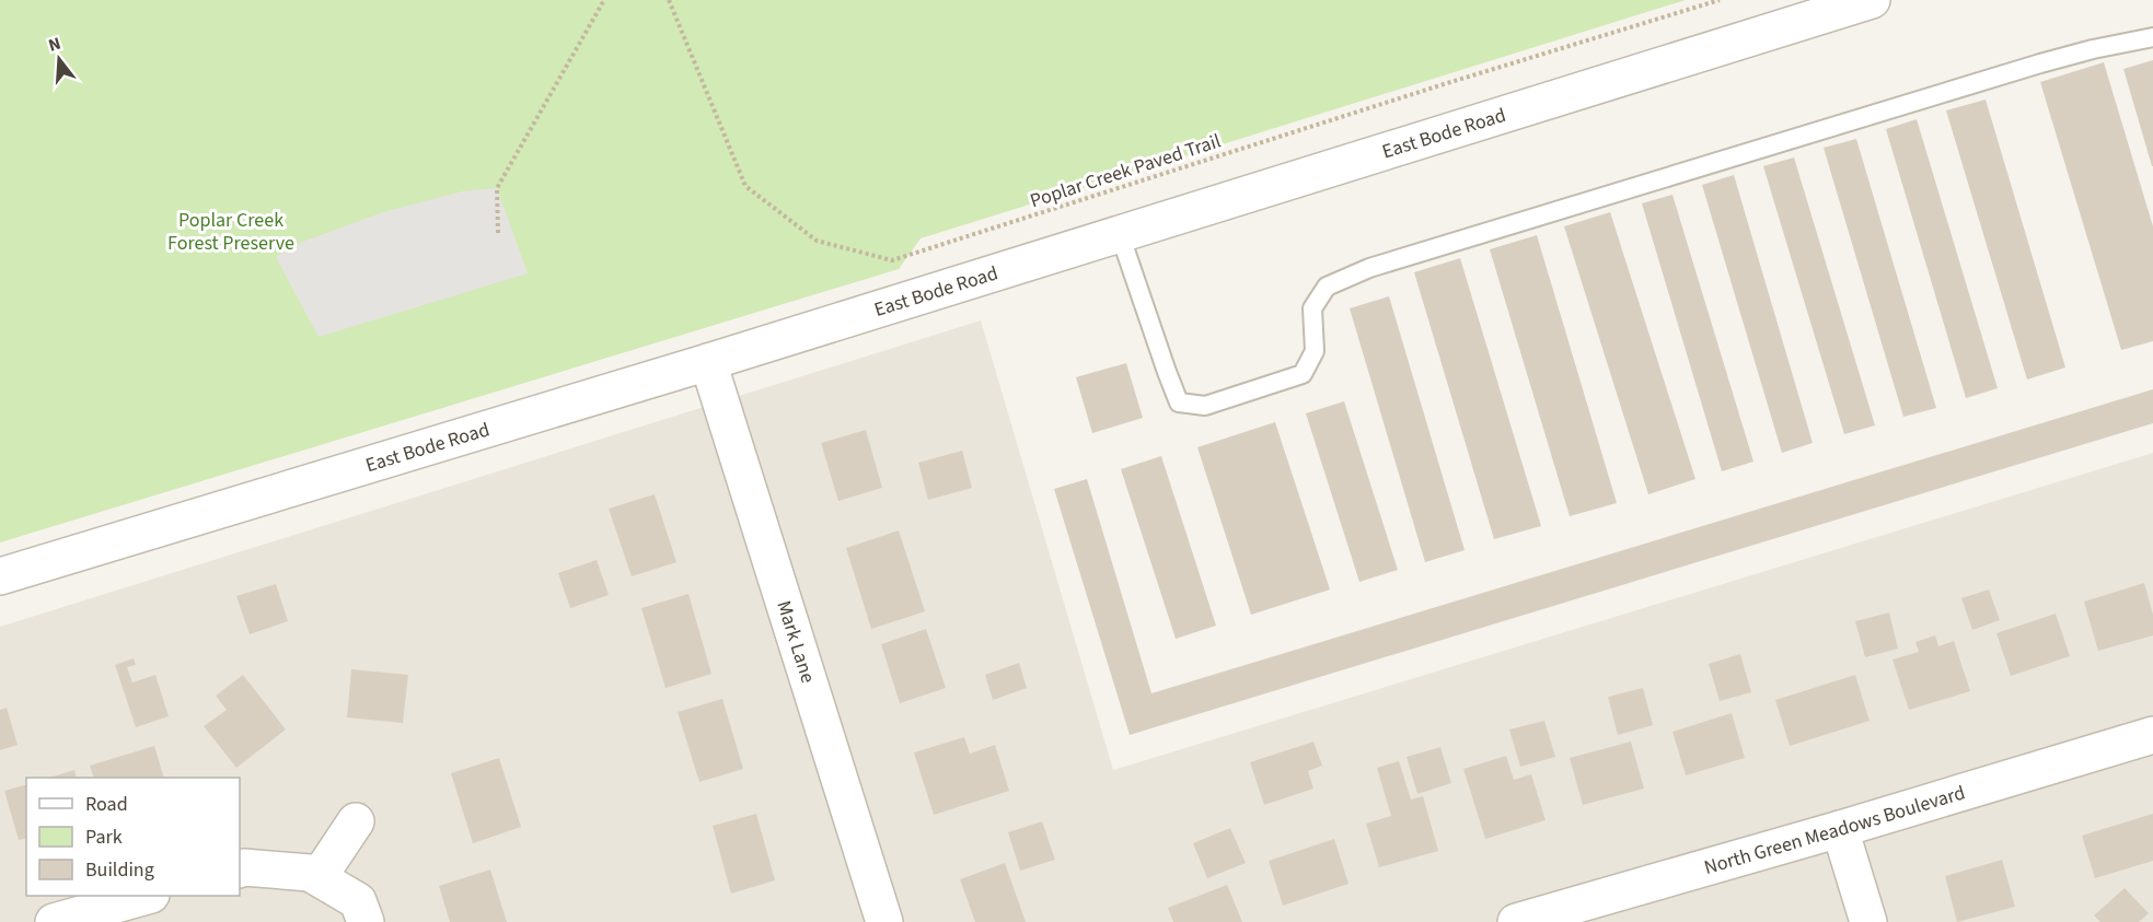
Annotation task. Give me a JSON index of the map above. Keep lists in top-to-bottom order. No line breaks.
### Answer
{"streets":{"street":["East Bode Road","Mark Lane","North Green Meadows Boulevard"],"path":["Poplar Creek Paved Trail"]},"crossings":[["East Bode Road","Mark Lane"]],"parks":["Poplar Creek Forest Preserve"],"legend":["Road","Park","Building"],"north":"top"}
